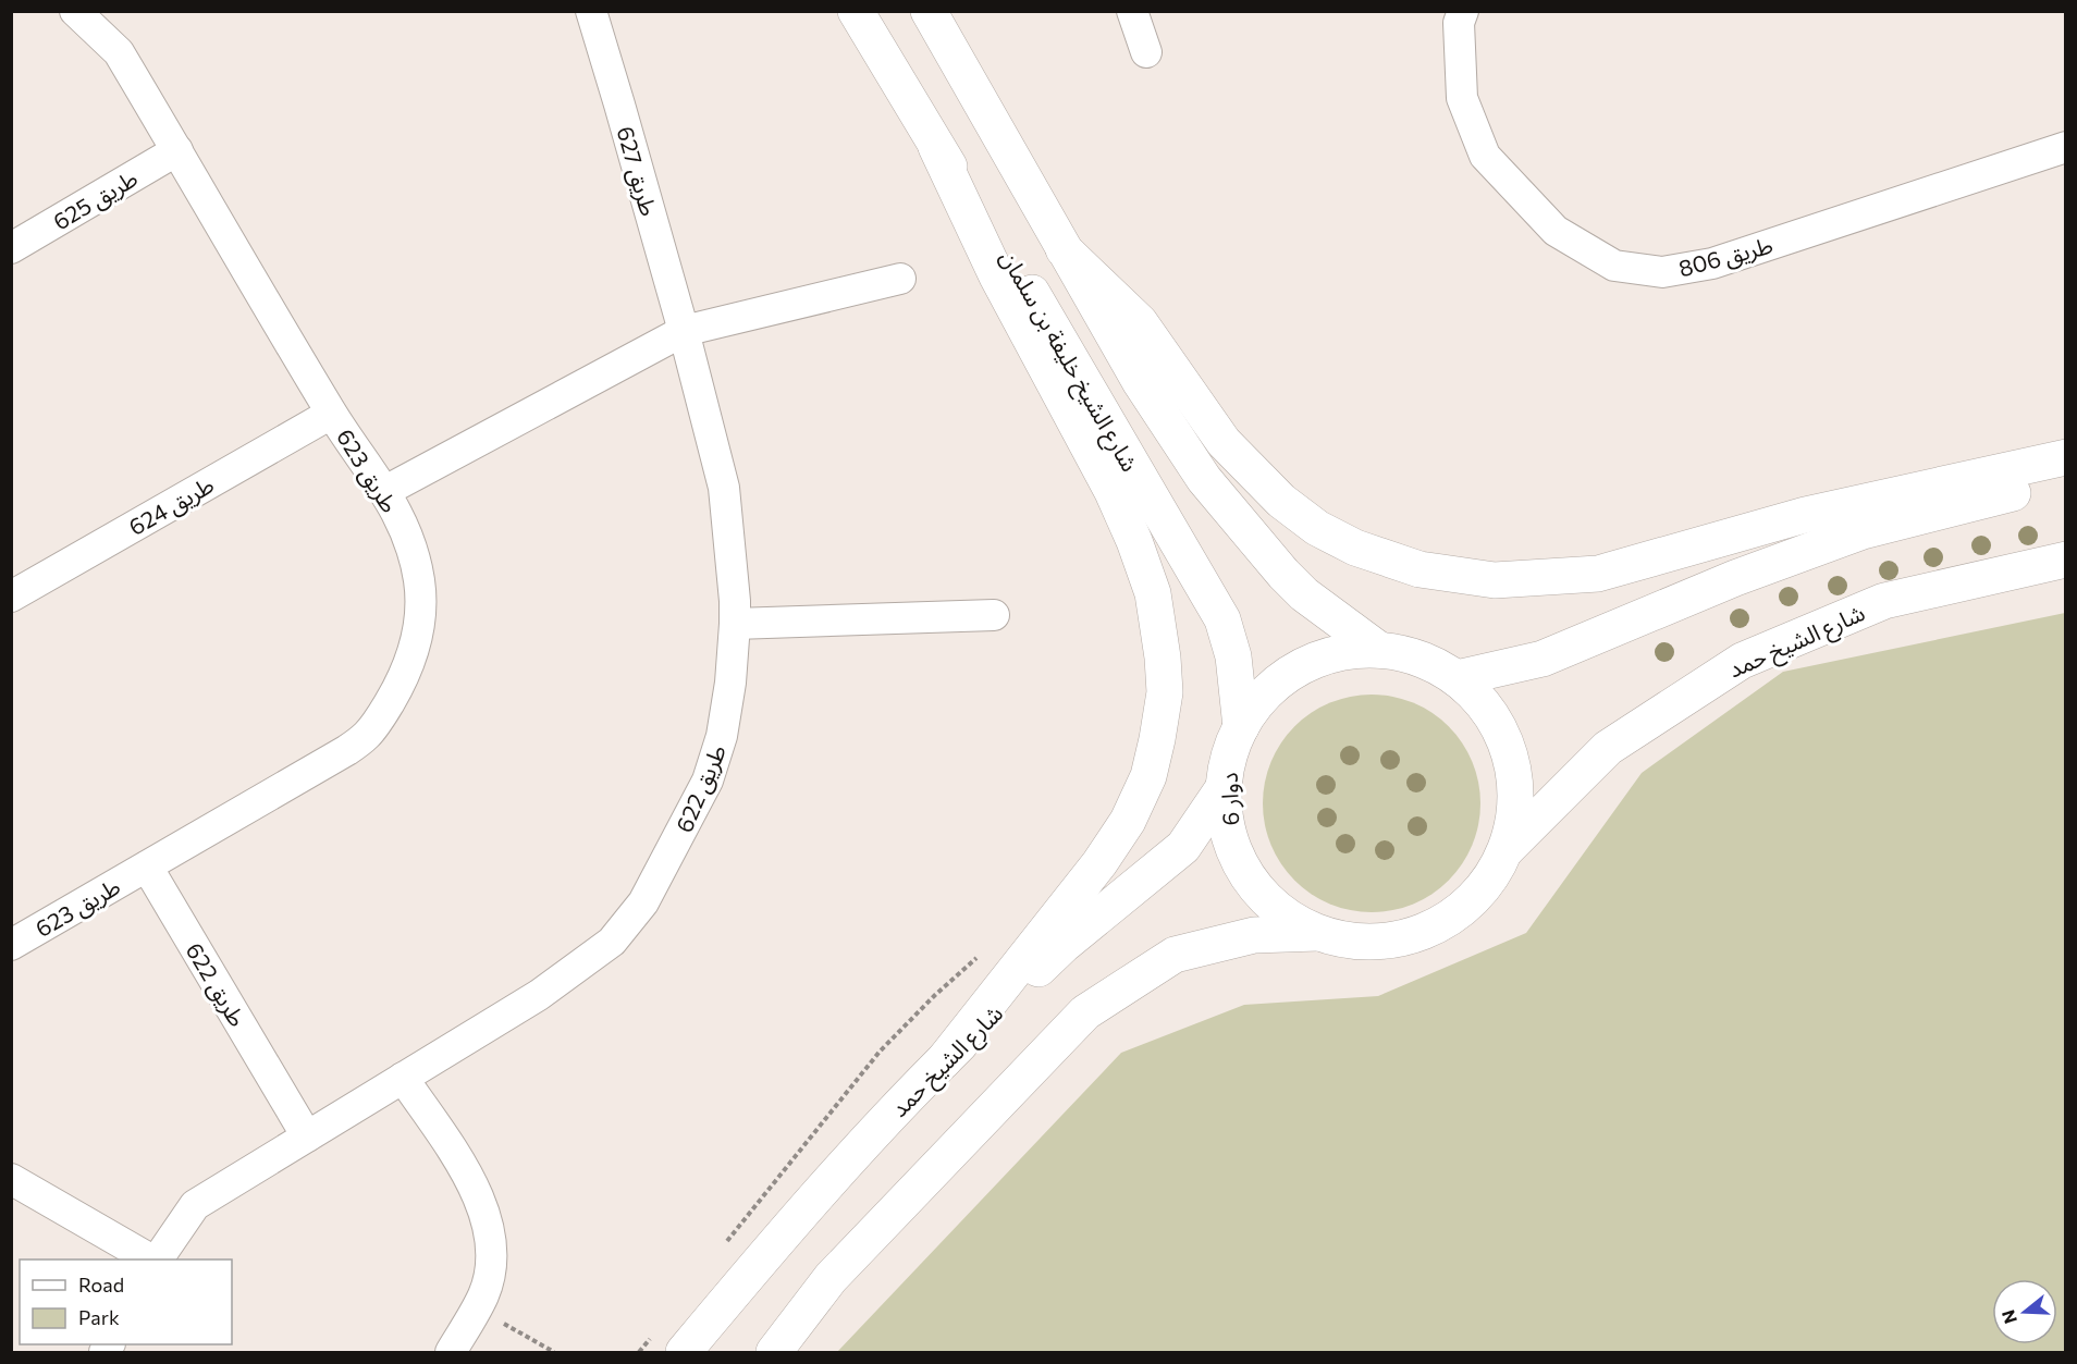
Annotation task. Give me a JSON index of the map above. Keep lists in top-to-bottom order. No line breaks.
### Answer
{"streets":{"main road":["شارع الشيخ خليفة بن سلمان","شارع الشيخ حمد","دوار 6"],"street":["طريق 627","طريق 625","طريق 806","طريق 623","طريق 624","طريق 622"]},"crossings":[["طريق 627","طريق 622"],["طريق 625","طريق 623"],["شارع الشيخ خليفة بن سلمان","دوار 6"],["طريق 623","طريق 624"],["طريق 623","طريق 622"],["شارع الشيخ حمد","دوار 6"]],"legend":["Road","Park"],"north":"left"}
